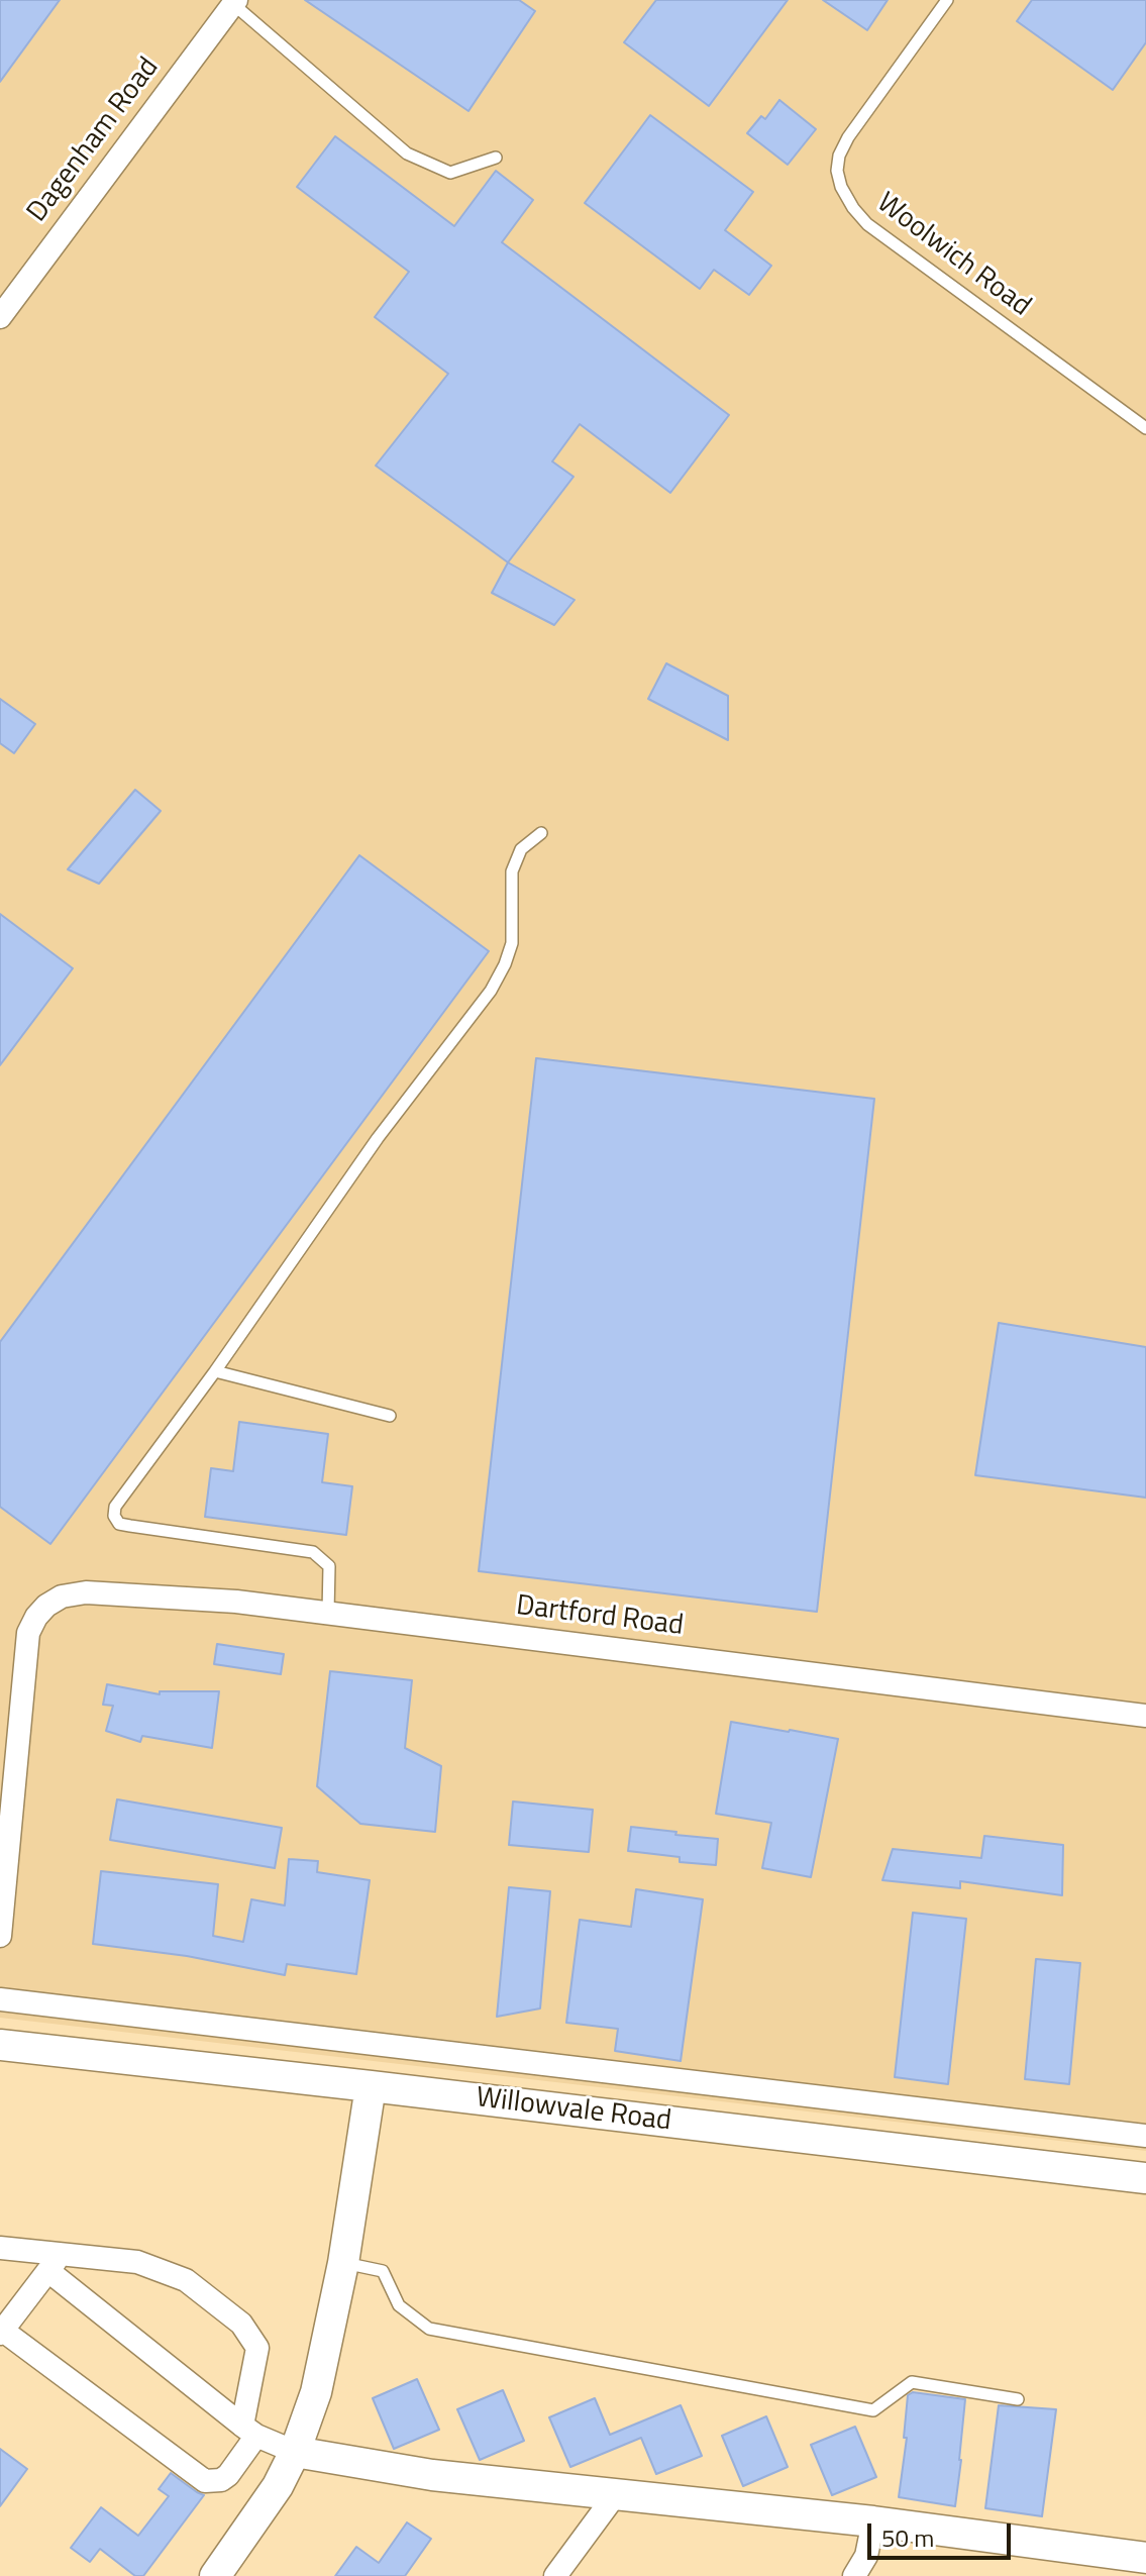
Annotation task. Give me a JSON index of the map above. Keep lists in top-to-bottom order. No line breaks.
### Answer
{"streets":{"street":["Dagenham Road","Dartford Road","Willowvale Road"],"lane":["Woolwich Road"]},"scale_bar":"50 m"}
